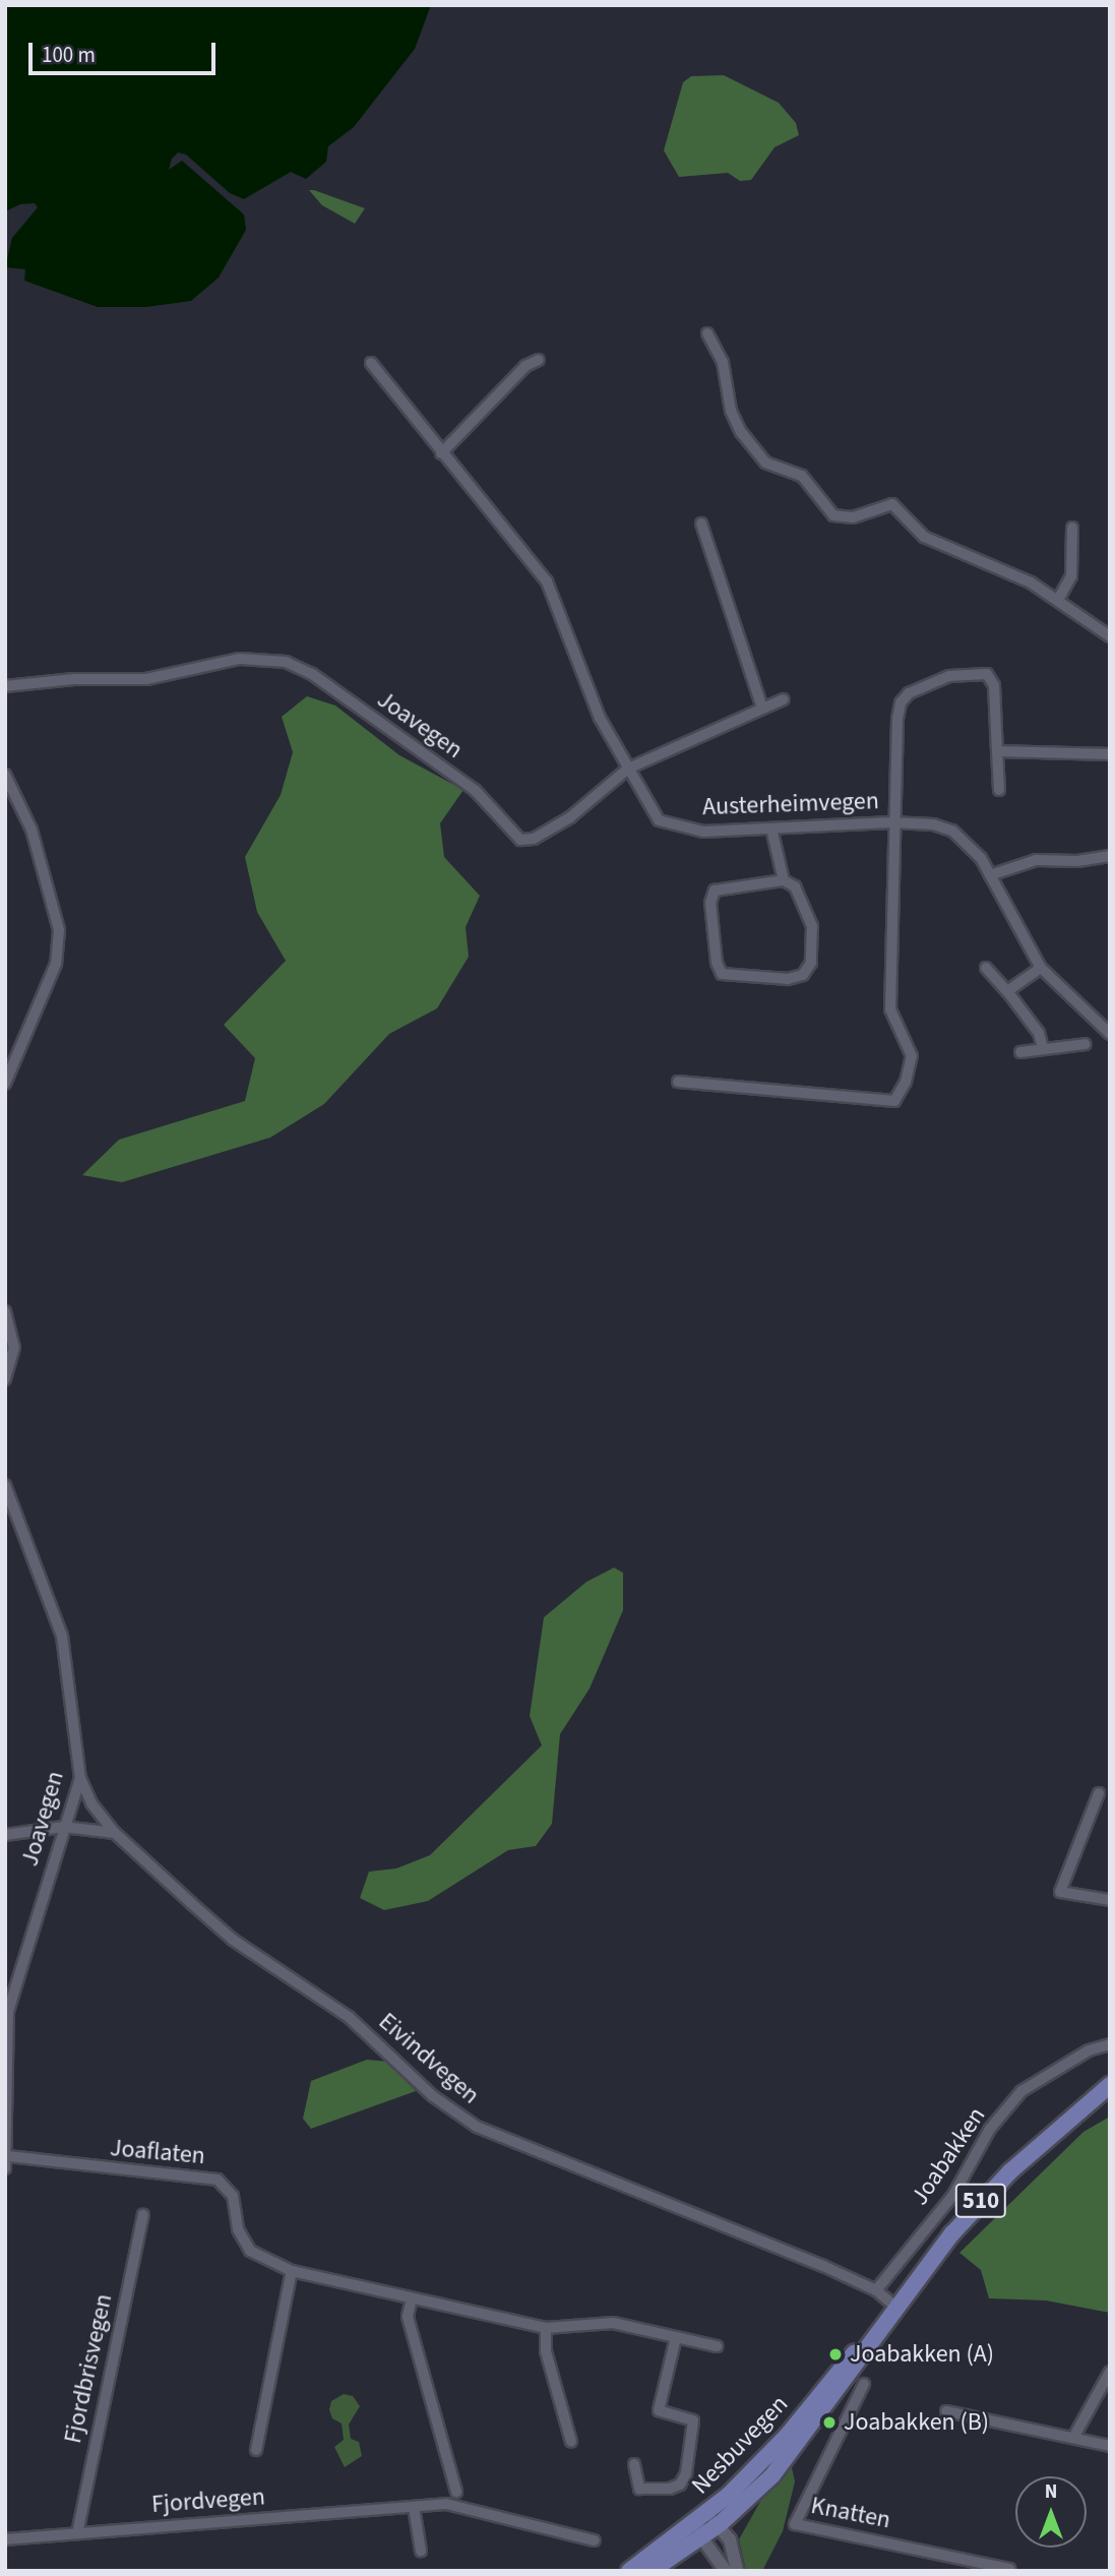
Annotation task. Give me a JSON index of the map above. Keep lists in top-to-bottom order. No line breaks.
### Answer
{"streets":{"main road":["510","Nesbuvegen"],"street":["Joavegen","Austerheimvegen","Eivindvegen","Joaflaten","Joabakken","Fjordbrisvegen","Fjordvegen","Knatten"]},"crossings":[["Joavegen","Austerheimvegen"],["Joavegen","Eivindvegen"],["Joavegen","Joaflaten"],["Eivindvegen","Joabakken"],["Eivindvegen","Nesbuvegen"],["Fjordbrisvegen","Fjordvegen"],["Nesbuvegen","Knatten"]],"places":["Joabakken (A)","Joabakken (B)"],"scale_bar":"100 m","north":"top"}
